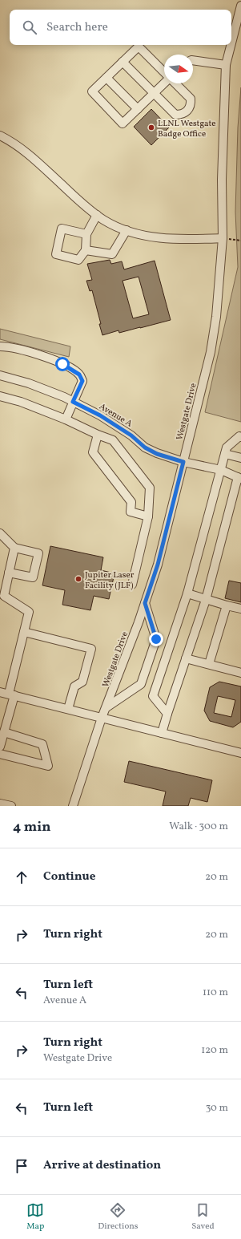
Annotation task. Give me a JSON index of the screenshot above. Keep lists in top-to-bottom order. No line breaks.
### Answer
{"streets":{"street":["Westgate Drive","Avenue A"]},"crossings":[["Westgate Drive","Avenue A"]],"places":["LLNL Westgate Badge Office","Jupiter Laser Facility (JLF)"],"north":"right","page":{"search":"Search here","heading":["4 min","Walk · 300 m"],"list":[["Continue","20 m"],["Turn right","20 m"],["Turn left","Avenue A","110 m"],["Turn right","Westgate Drive","120 m"],["Turn left","30 m"],"Arrive at destination"],"nav":["Map","Directions","Saved"]}}
